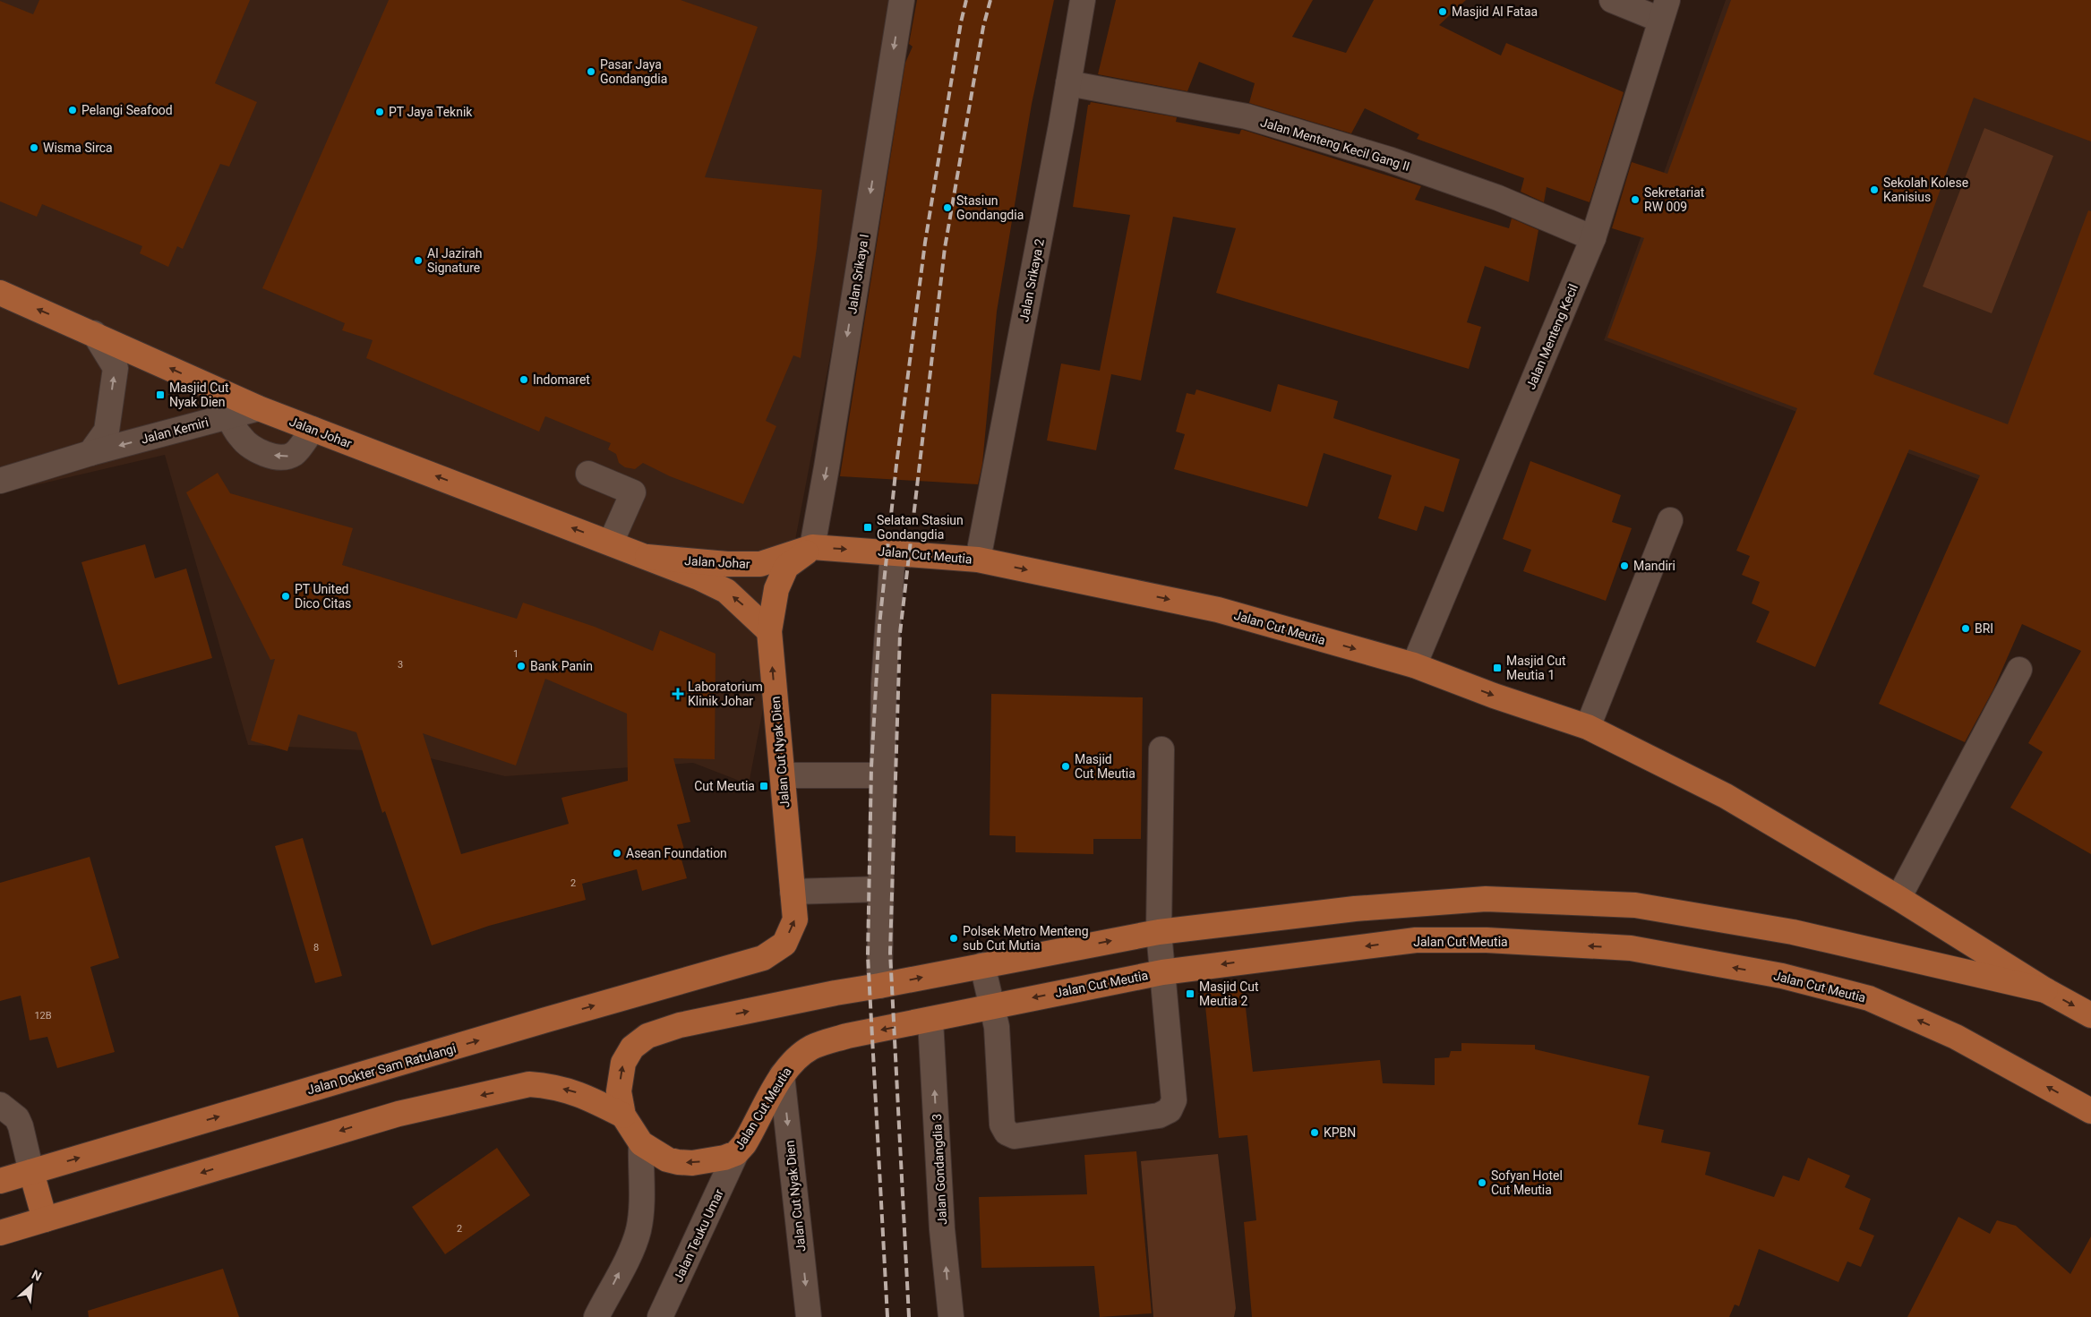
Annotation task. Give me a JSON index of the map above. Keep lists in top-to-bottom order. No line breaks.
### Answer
{"streets":{"main road":["Jalan Johar","Jalan Cut Meutia","Jalan Cut Nyak Dien","Jalan Dokter Sam Ratulangi"],"street":["Jalan Menteng Kecil Gang II","Jalan Srikaya I","Jalan Srikaya 2","Jalan Menteng Kecil","Jalan Kemiri","Jalan Gondangdia 3","Jalan Teuku Umar"]},"crossings":[["Jalan Menteng Kecil Gang II","Jalan Srikaya 2"],["Jalan Menteng Kecil Gang II","Jalan Menteng Kecil"],["Jalan Srikaya I","Jalan Johar"],["Jalan Srikaya I","Jalan Cut Meutia"],["Jalan Srikaya I","Jalan Cut Nyak Dien"],["Jalan Srikaya 2","Jalan Cut Meutia"],["Jalan Menteng Kecil","Jalan Cut Meutia"],["Jalan Kemiri","Jalan Johar"],["Jalan Johar","Jalan Cut Meutia"],["Jalan Johar","Jalan Cut Nyak Dien"],["Jalan Cut Meutia","Jalan Cut Nyak Dien"],["Jalan Cut Meutia","Jalan Gondangdia 3"],["Jalan Cut Meutia","Jalan Teuku Umar"],["Jalan Cut Nyak Dien","Jalan Dokter Sam Ratulangi"]],"one_way":["Jalan Srikaya I","Jalan Kemiri","Jalan Johar","Jalan Gondangdia 3"],"places":{"other":["Masjid Al Fataa","Pasar Jaya Gondangdia","Pelangi Seafood","PT Jaya Teknik","Wisma Sirca","Sekolah Kolese Kanisius","Sekretariat RW 009","Stasiun Gondangdia","Al Jazirah Signature","Indomaret","Mandiri","PT United Dico Citas","BRI","Bank Panin","Masjid Cut Meutia","Asean Foundation","Polsek Metro Menteng sub Cut Mutia","KPBN","Sofyan Hotel Cut Meutia"],"transit":["Masjid Cut Nyak Dien","Selatan Stasiun Gondangdia","Masjid Cut Meutia 1","Cut Meutia","Masjid Cut Meutia 2"],"health":["Laboratorium Klinik Johar"]},"house_numbers":["1","3","2","8","12B","2"],"north":"top right"}
